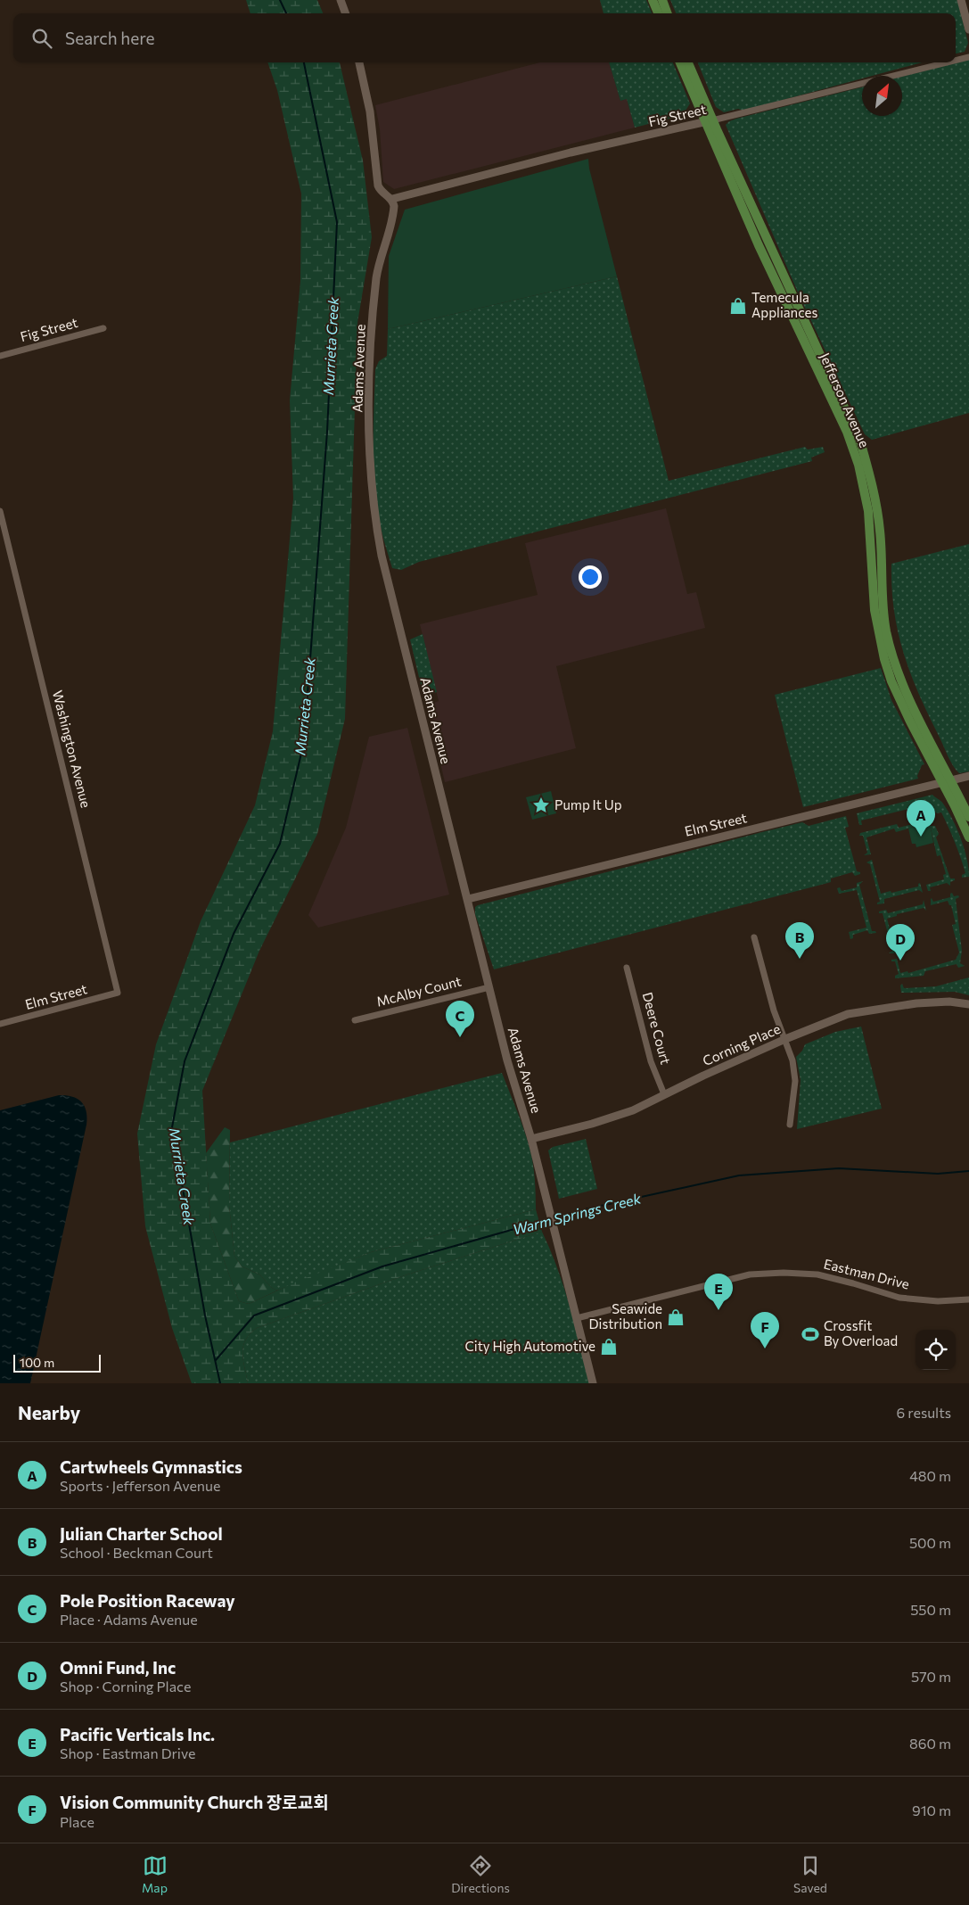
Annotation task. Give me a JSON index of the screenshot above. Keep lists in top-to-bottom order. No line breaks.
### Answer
{"streets":{"main road":["Jefferson Avenue"],"street":["Fig Street","Adams Avenue","Washington Avenue","Elm Street","McAlby Count","Deere Court","Corning Place","Eastman Drive"]},"crossings":[["Fig Street","Adams Avenue"],["Fig Street","Jefferson Avenue"],["Adams Avenue","Elm Street"],["Adams Avenue","McAlby Count"],["Adams Avenue","Corning Place"],["Adams Avenue","Eastman Drive"],["Jefferson Avenue","Elm Street"],["Washington Avenue","Elm Street"],["Deere Court","Corning Place"]],"water":["Murrieta Creek","Warm Springs Creek"],"places":{"shop":["Temecula Appliances","Seawide Distribution","City High Automotive"],"place":["Pump It Up"],"sports":["Crossfit By Overload"]},"scale_bar":"100 m","north":"top right","page":{"search":"Search here","pins":["A","B","D","C","E","F"],"scale":"100 m","heading":["Nearby","6 results"],"list":[{"mark":"A","name":"Cartwheels Gymnastics","note":"Sports · Jefferson Avenue","value":"480 m"},{"mark":"B","name":"Julian Charter School","note":"School · Beckman Court","value":"500 m"},{"mark":"C","name":"Pole Position Raceway","note":"Place · Adams Avenue","value":"550 m"},{"mark":"D","name":"Omni Fund, Inc","note":"Shop · Corning Place","value":"570 m"},{"mark":"E","name":"Pacific Verticals Inc.","note":"Shop · Eastman Drive","value":"860 m"},{"mark":"F","name":"Vision Community Church 장로교회","note":"Place","value":"910 m"}],"nav":["Map","Directions","Saved"]}}
